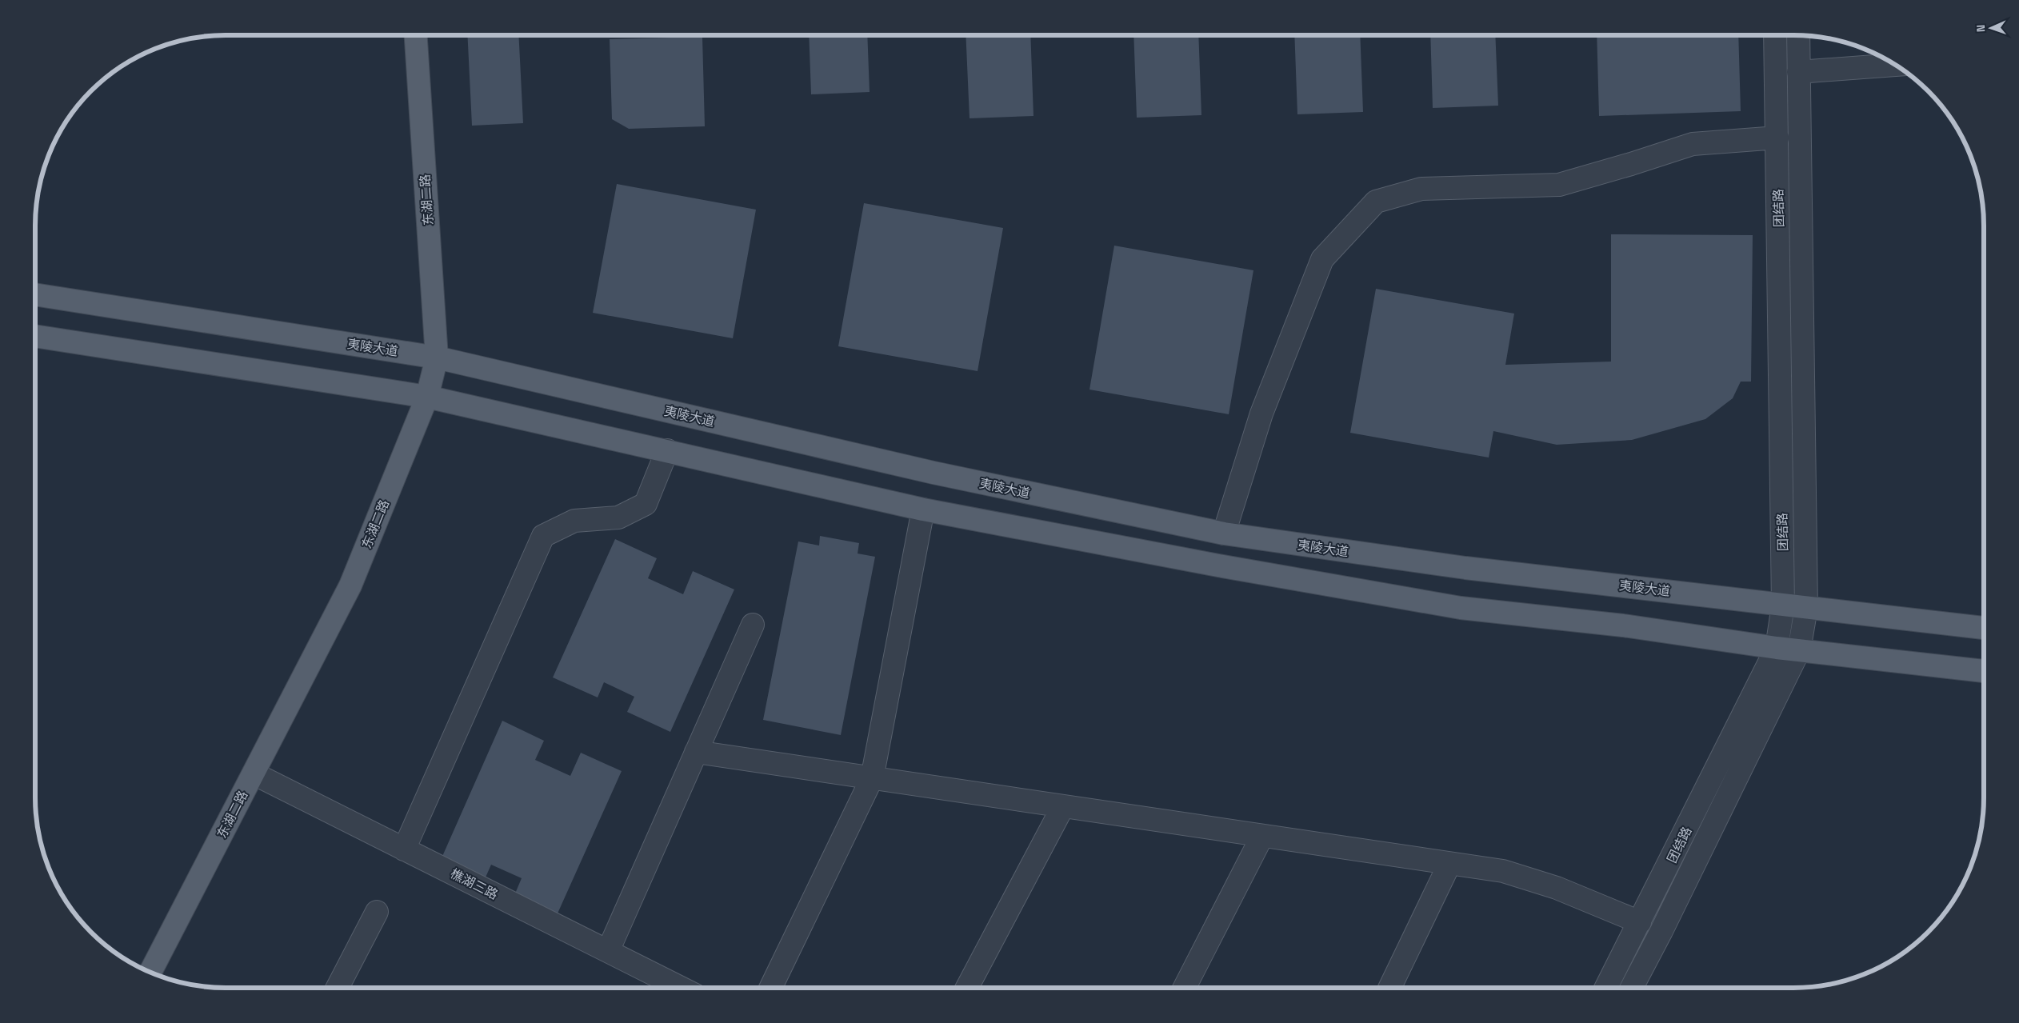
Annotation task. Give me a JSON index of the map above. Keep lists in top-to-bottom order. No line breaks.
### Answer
{"streets":{"main road":["东湖二路","夷陵大道"],"street":["团结路","樵湖三路"]},"crossings":[["东湖二路","夷陵大道"],["东湖二路","樵湖三路"],["团结路","夷陵大道"]],"north":"left"}
